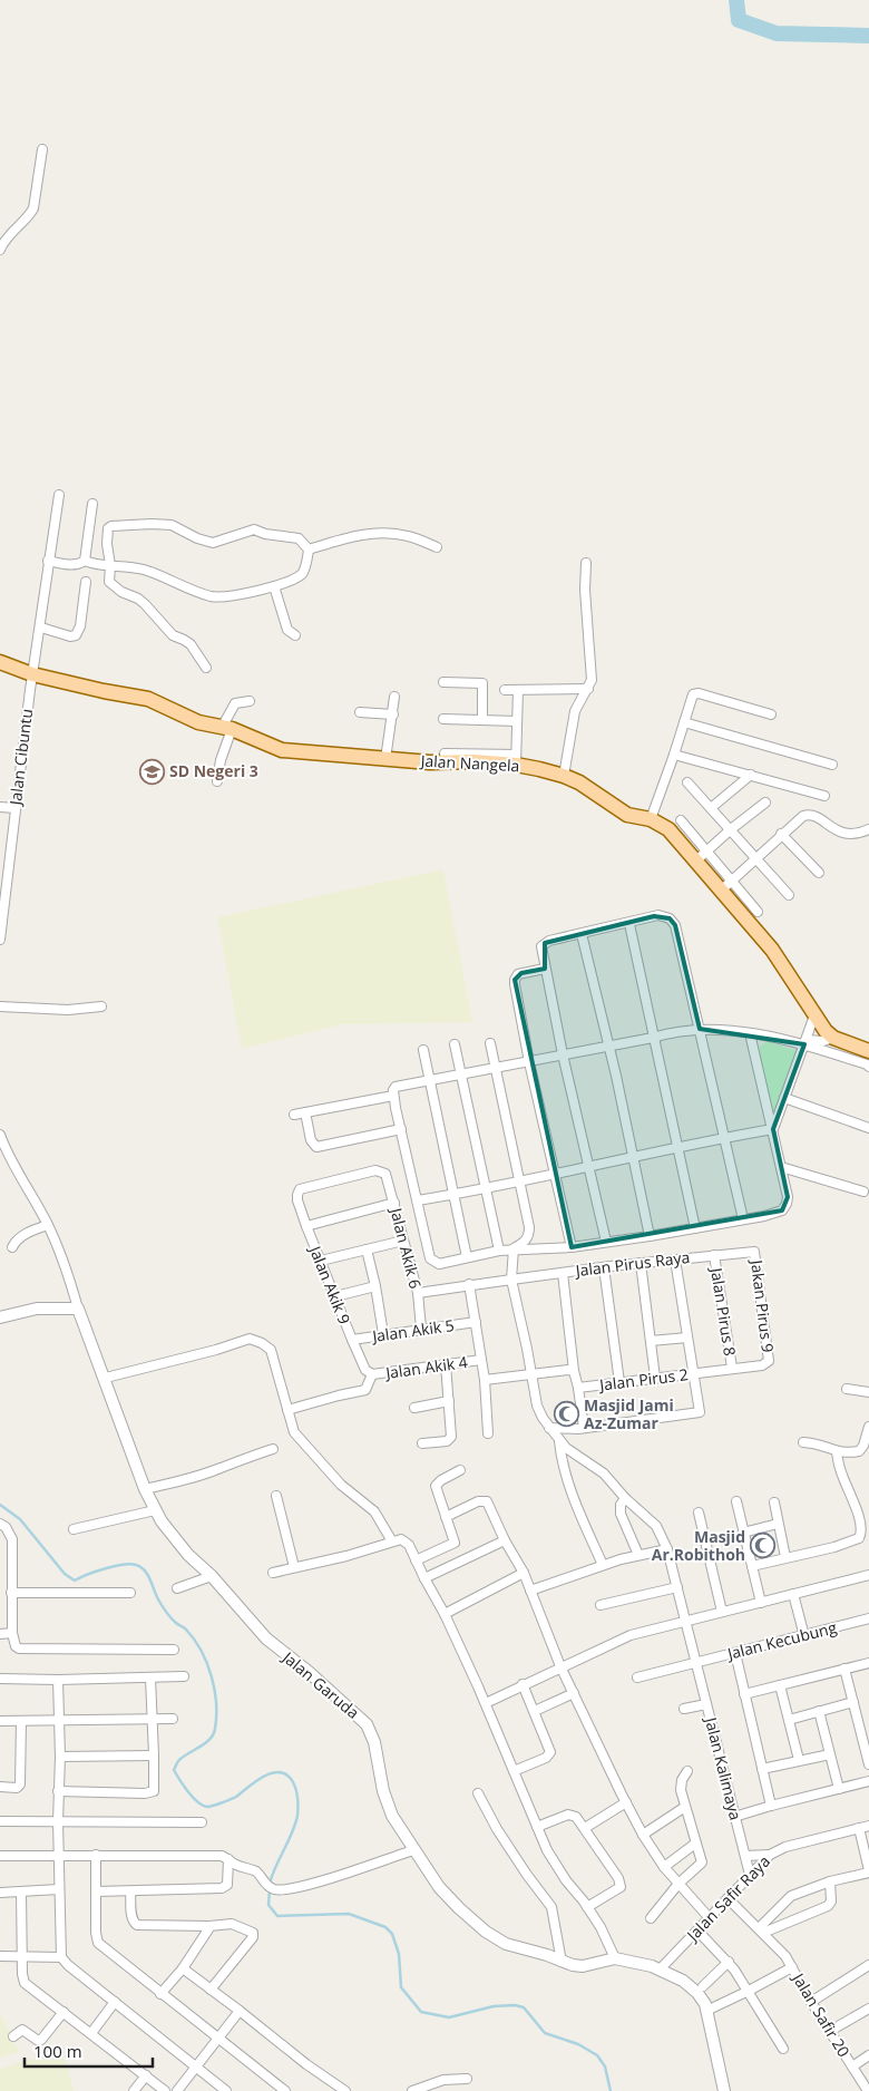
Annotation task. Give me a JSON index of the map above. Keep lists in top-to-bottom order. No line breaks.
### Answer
{"streets":{"main road":["Jalan Nangela"],"street":["Jalan Cibuntu","Jalan Akik 6","Jalan Pirus Raya","Jalan Akik 9","Jakan Pirus 9","Jalan Pirus 8","Jalan Akik 5","Jalan Akik 4","Jalan Pirus 2","Jalan Kecubung","Jalan Garuda","Jalan Kalimaya","Jalan Safir Raya","Jalan Safir 20"]},"crossings":[["Jalan Cibuntu","Jalan Nangela"],["Jalan Akik 6","Jalan Pirus Raya"],["Jalan Akik 6","Jalan Akik 9"],["Jalan Akik 6","Jalan Akik 5"],["Jalan Pirus Raya","Jakan Pirus 9"],["Jalan Pirus Raya","Jalan Pirus 8"],["Jalan Pirus Raya","Jalan Pirus 2"],["Jalan Akik 9","Jalan Akik 5"],["Jalan Akik 9","Jalan Akik 4"],["Jakan Pirus 9","Jalan Pirus 2"],["Jalan Pirus 8","Jalan Pirus 2"],["Jalan Kecubung","Jalan Kalimaya"],["Jalan Garuda","Jalan Safir Raya"],["Jalan Kalimaya","Jalan Safir Raya"],["Jalan Safir Raya","Jalan Safir 20"]],"places":{"school or university":["SD Negeri 3"],"mosque":["Masjid Jami Az-Zumar","Masjid Ar.Robithoh"]},"scale_bar":"100 m"}
